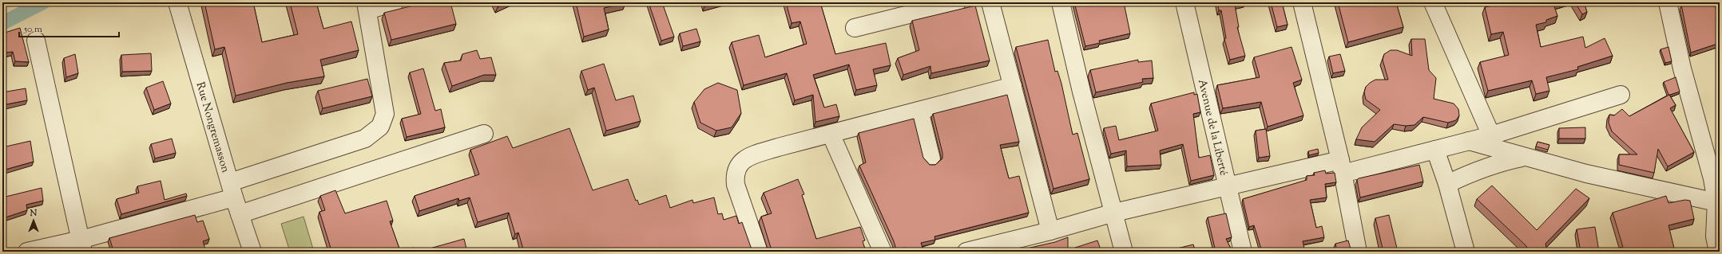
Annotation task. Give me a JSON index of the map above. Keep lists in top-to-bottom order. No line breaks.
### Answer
{"streets":{"street":["Avenue de la Liberté","Rue Nongremasson"]},"scale_bar":"50 m","north":"top"}
